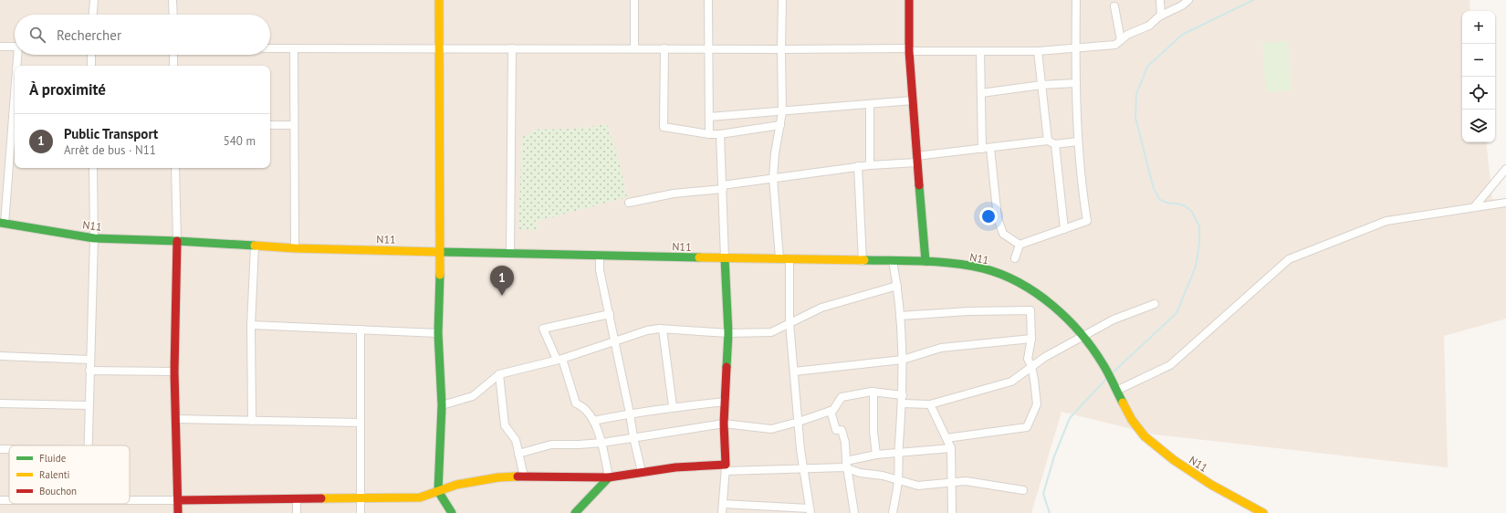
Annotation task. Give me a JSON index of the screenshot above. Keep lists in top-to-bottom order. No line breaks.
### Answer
{"streets":{"street":["N11"]},"legend":["Fluide","Ralenti","Bouchon"],"page":{"map_buttons":["+","−"],"search":"Rechercher","heading":"À proximité","list":[{"mark":"1","name":"Public Transport","note":"Arrêt de bus · N11","value":"540 m"}],"pins":"1"}}
